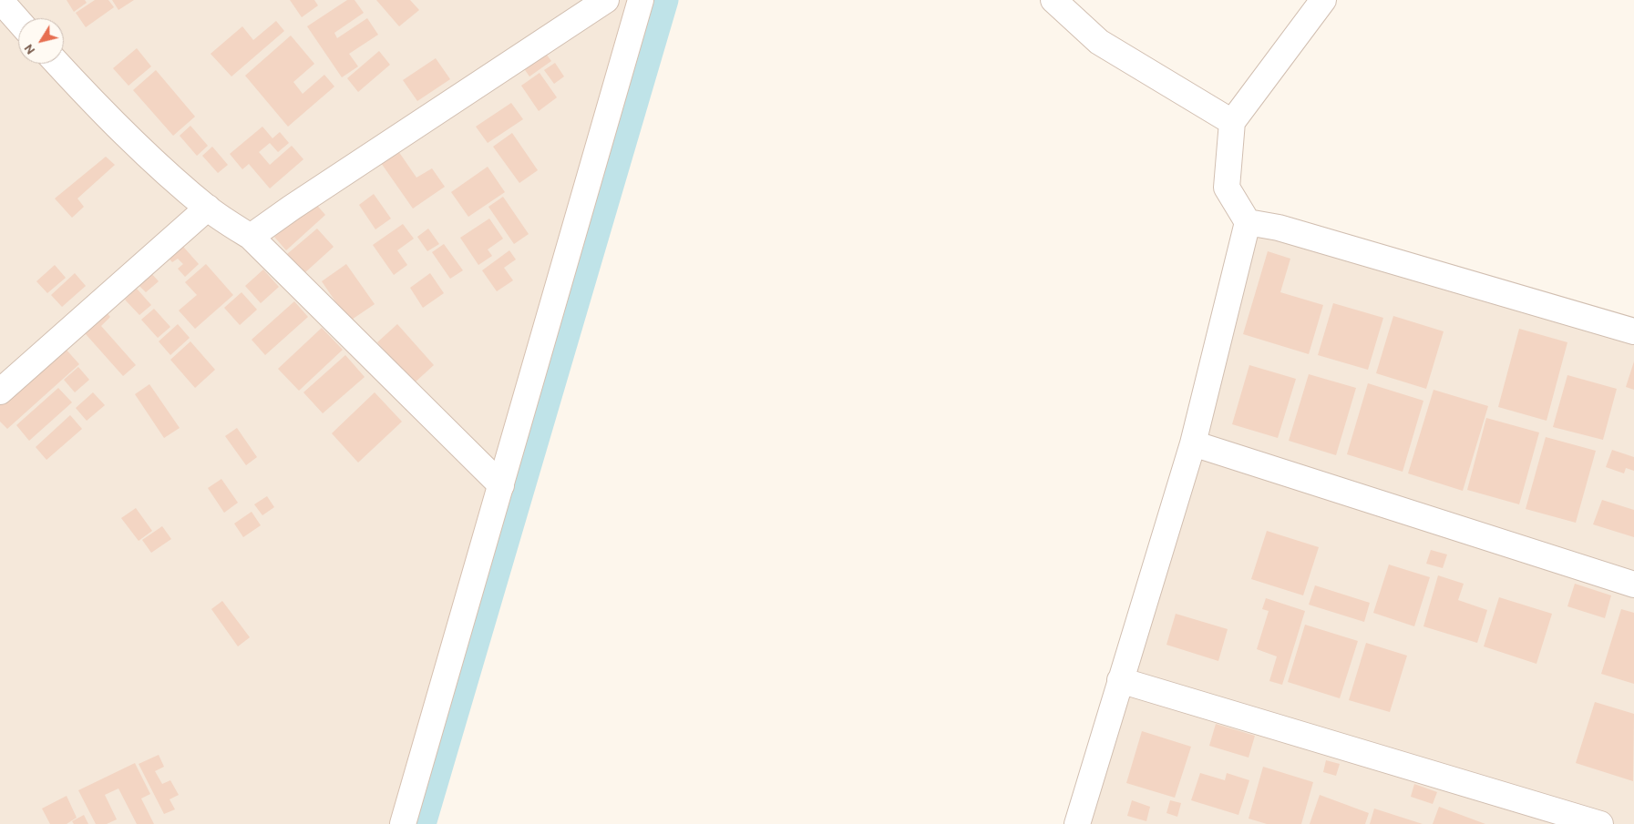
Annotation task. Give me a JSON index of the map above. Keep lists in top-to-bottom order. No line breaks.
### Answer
{"north":"bottom left"}
